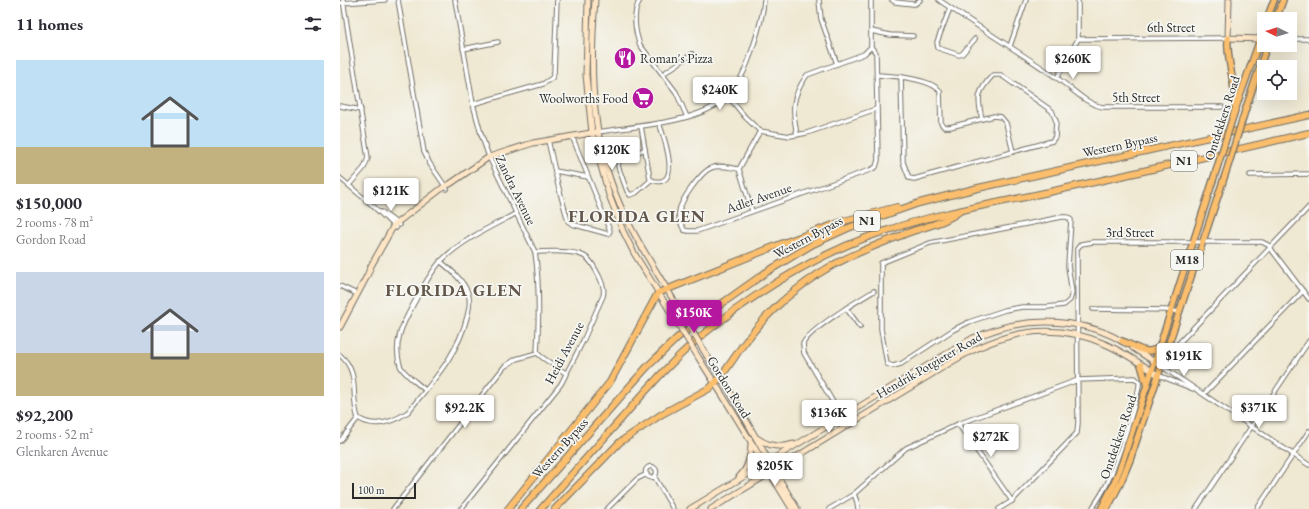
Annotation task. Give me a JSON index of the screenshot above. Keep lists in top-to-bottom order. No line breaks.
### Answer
{"streets":{"highway":["Western Bypass","N1"],"main road":["Ontdekkers Road","M18"],"street":["6th Street","5th Street","Zandra Avenue","Adler Avenue","3rd Street","Heidi Avenue","Hendrik Potgieter Road","Gordon Road"]},"crossings":[["Ontdekkers Road","3rd Street"],["Ontdekkers Road","Hendrik Potgieter Road"],["Zandra Avenue","Heidi Avenue"],["3rd Street","Hendrik Potgieter Road"],["Hendrik Potgieter Road","Gordon Road"]],"districts":["FLORIDA GLEN","FLORIDA GLEN"],"places":{"restaurant":["Roman's Pizza"],"supermarket":["Woolworths Food"]},"scale_bar":"100 m","north":"left","page":{"heading":"11 homes","price":["$260K","$240K","$120K","$121K","$150K","$191K","$92.2K","$371K","$136K","$272K","$205K"],"list":[{"name":"$150,000","note":"2 rooms · 78 m² · Gordon Road"},{"name":"$92,200","note":"2 rooms · 52 m² · Glenkaren Avenue"}],"scale":"100 m"}}
